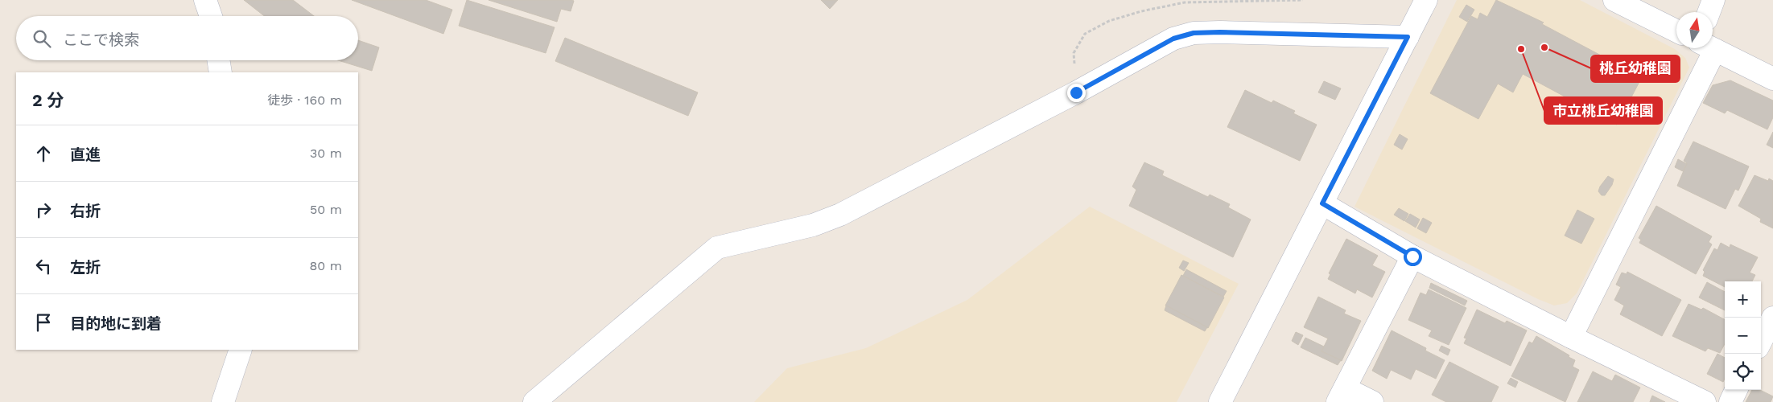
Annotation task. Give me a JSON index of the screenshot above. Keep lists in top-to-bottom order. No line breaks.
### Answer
{"places":["桃丘幼稚園","市立桃丘幼稚園"],"north":"top","page":{"search":"ここで検索","heading":["2 分","徒歩 · 160 m"],"list":[["直進","30 m"],["右折","50 m"],["左折","80 m"],"目的地に到着"],"map_buttons":["+","−"]}}
